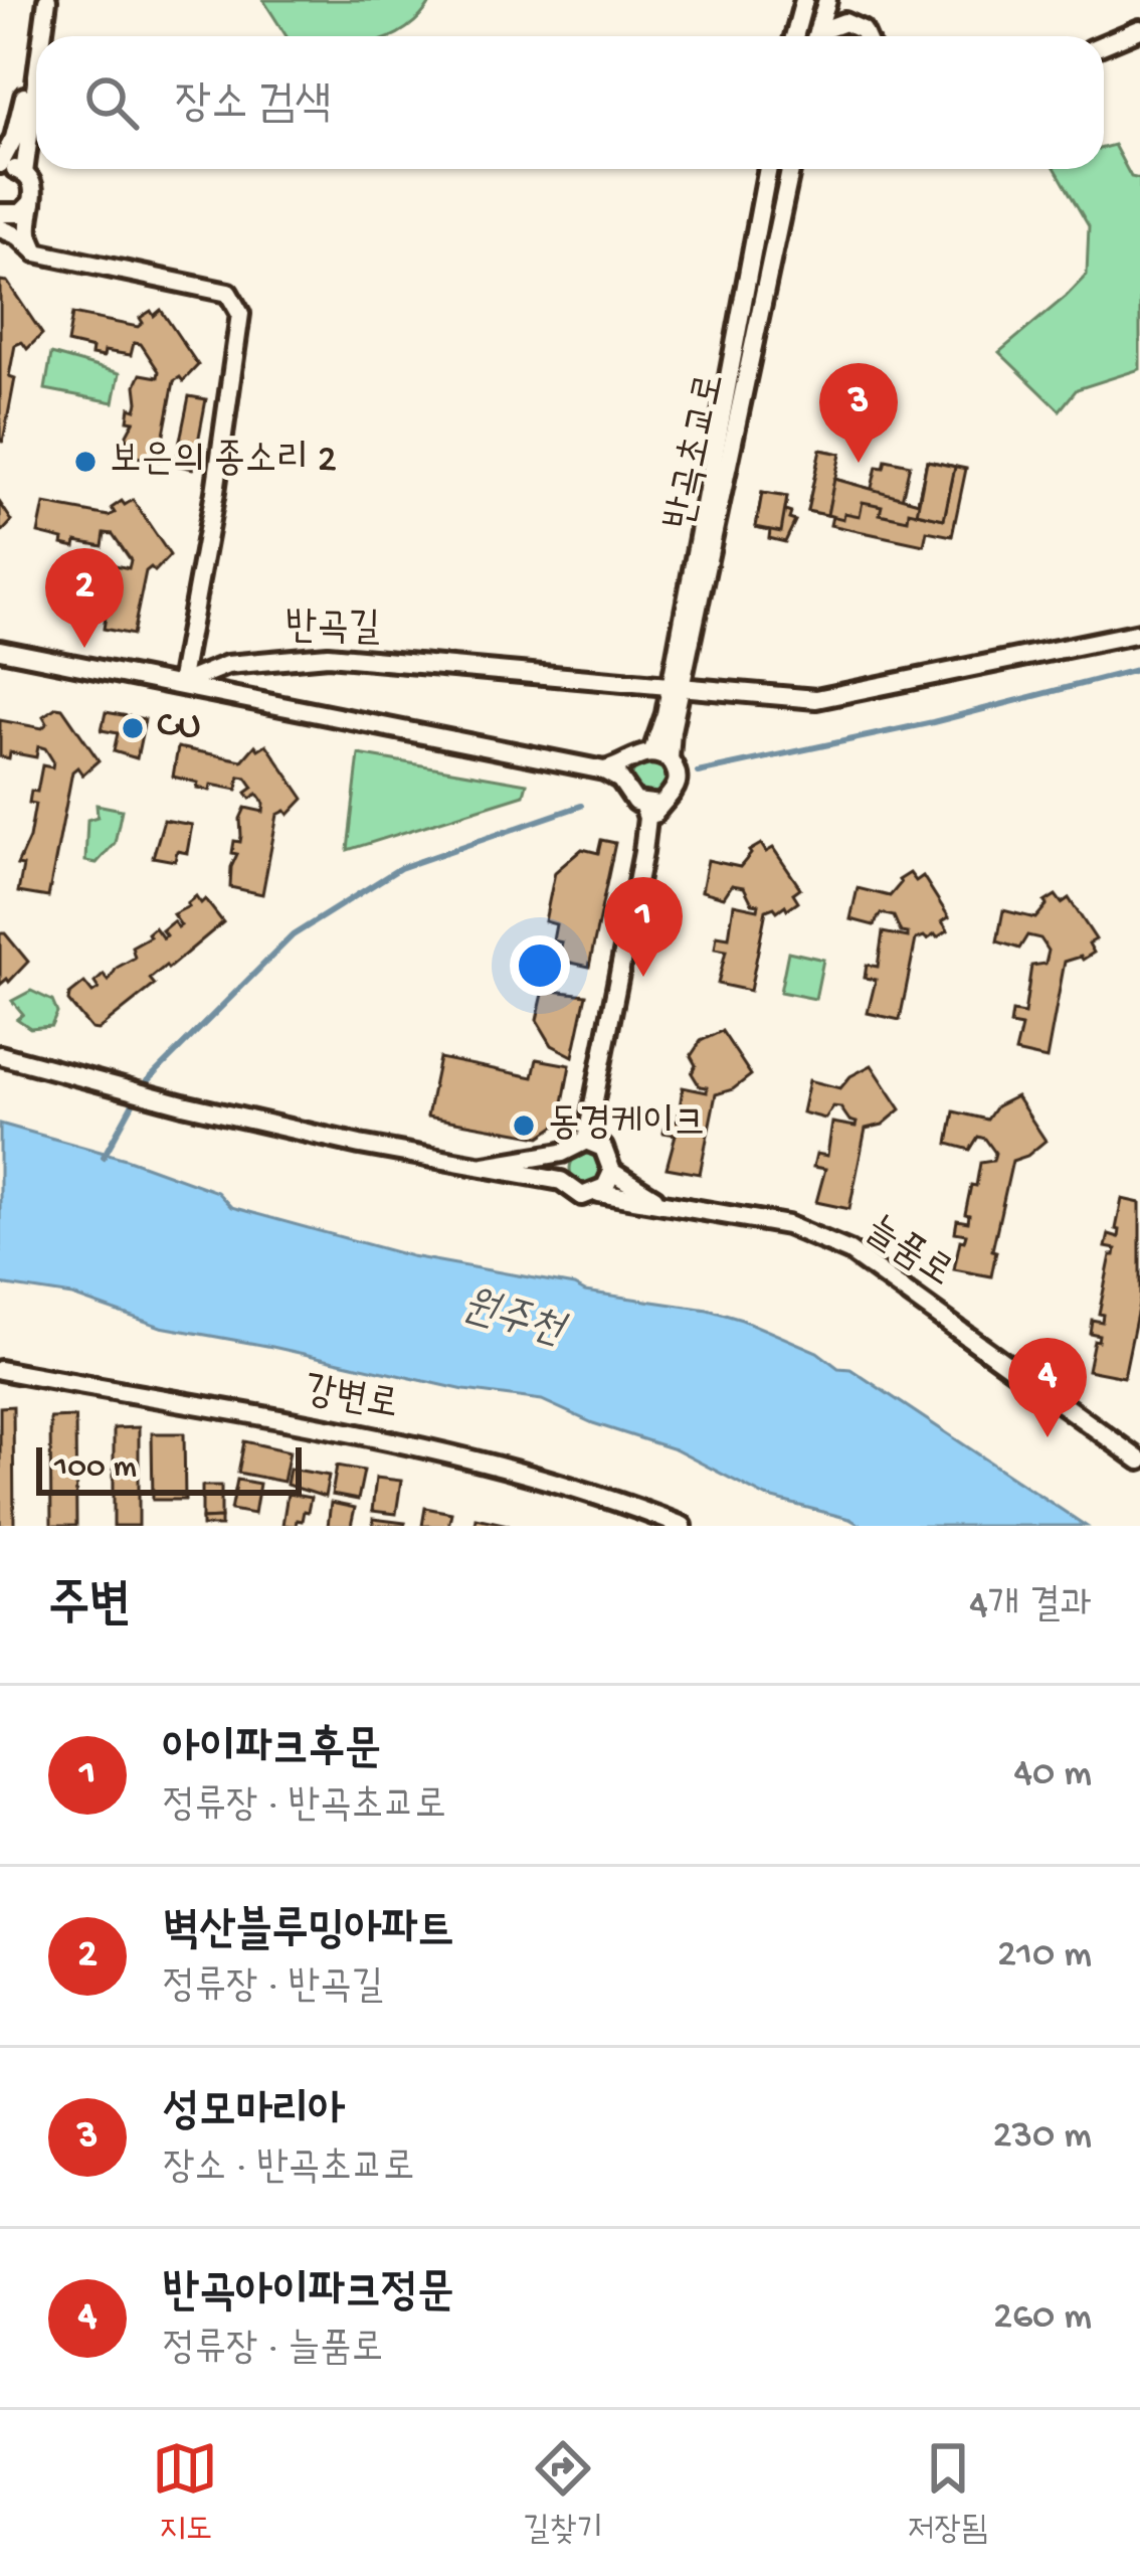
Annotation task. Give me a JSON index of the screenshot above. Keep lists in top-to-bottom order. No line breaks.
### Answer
{"streets":{"street":["반곡초교로","반곡길","늘품로","강변로"]},"crossings":[["반곡초교로","반곡길"]],"water":["원주천"],"places":["보은의 종소리 2","CU","동경케이크"],"scale_bar":"100 m","page":{"search":"장소 검색","pins":["3","2","1","4"],"scale":"100 m","heading":["주변","4개 결과"],"list":[{"mark":"1","name":"아이파크후문","note":"정류장 · 반곡초교로","value":"40 m"},{"mark":"2","name":"벽산블루밍아파트","note":"정류장 · 반곡길","value":"210 m"},{"mark":"3","name":"성모마리아","note":"장소 · 반곡초교로","value":"230 m"},{"mark":"4","name":"반곡아이파크정문","note":"정류장 · 늘품로","value":"260 m"}],"nav":["지도","길찾기","저장됨"]}}
